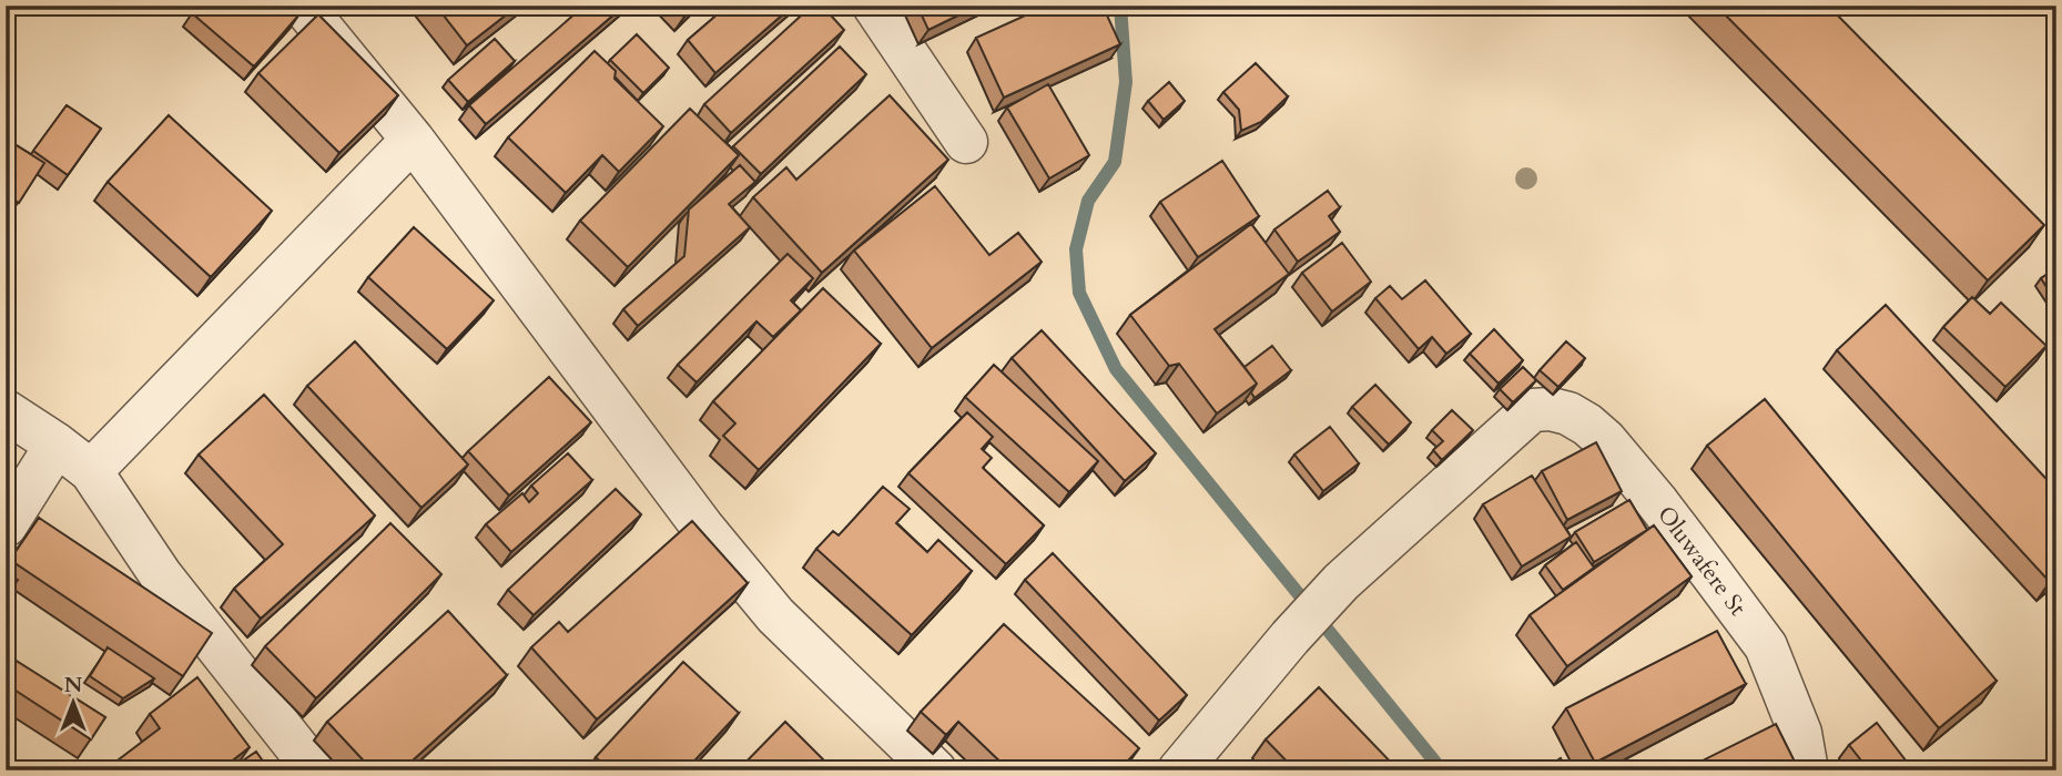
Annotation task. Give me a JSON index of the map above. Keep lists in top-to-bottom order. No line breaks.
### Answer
{"streets":{"street":["Oluwafere St"]},"north":"top"}
